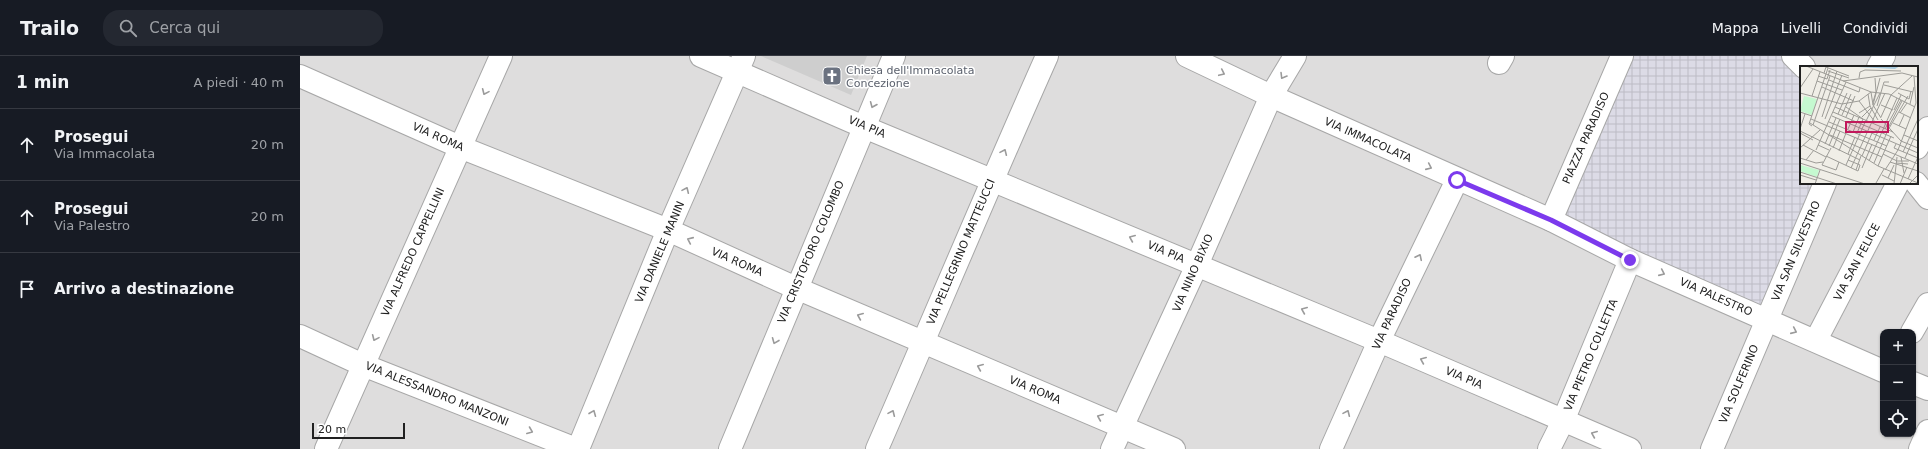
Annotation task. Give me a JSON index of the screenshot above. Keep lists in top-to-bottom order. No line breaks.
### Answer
{"streets":{"street":["VIA PIA","VIA ROMA","PIAZZA PARADISO","VIA IMMACOLATA","VIA SAN SILVESTRO","VIA ALFREDO CAPPELLINI","VIA DANIELE MANIN","VIA CRISTOFORO COLOMBO","VIA PELLEGRINO MATTEUCCI","VIA SAN FELICE","VIA NINO BIXIO","VIA PALESTRO","VIA PARADISO","VIA PIETRO COLLETTA","VIA SOLFERINO","VIA ALESSANDRO MANZONI"]},"crossings":[["VIA PIA","VIA DANIELE MANIN"],["VIA PIA","VIA CRISTOFORO COLOMBO"],["VIA PIA","VIA PELLEGRINO MATTEUCCI"],["VIA PIA","VIA NINO BIXIO"],["VIA PIA","VIA PARADISO"],["VIA PIA","VIA PIETRO COLLETTA"],["VIA ROMA","VIA ALFREDO CAPPELLINI"],["VIA ROMA","VIA DANIELE MANIN"],["VIA ROMA","VIA CRISTOFORO COLOMBO"],["VIA ROMA","VIA PELLEGRINO MATTEUCCI"],["VIA ROMA","VIA NINO BIXIO"],["PIAZZA PARADISO","VIA IMMACOLATA"],["PIAZZA PARADISO","VIA PALESTRO"],["VIA IMMACOLATA","VIA NINO BIXIO"],["VIA IMMACOLATA","VIA PALESTRO"],["VIA IMMACOLATA","VIA PARADISO"],["VIA SAN SILVESTRO","VIA PALESTRO"],["VIA SAN SILVESTRO","VIA SOLFERINO"],["VIA ALFREDO CAPPELLINI","VIA ALESSANDRO MANZONI"],["VIA DANIELE MANIN","VIA ALESSANDRO MANZONI"],["VIA SAN FELICE","VIA PALESTRO"],["VIA PALESTRO","VIA PIETRO COLLETTA"],["VIA PALESTRO","VIA SOLFERINO"]],"one_way":["VIA PIA","VIA ROMA","VIA IMMACOLATA","VIA ALFREDO CAPPELLINI","VIA DANIELE MANIN","VIA CRISTOFORO COLOMBO","VIA PELLEGRINO MATTEUCCI","VIA PALESTRO","VIA PARADISO","VIA ALESSANDRO MANZONI"],"places":{"church":["Chiesa dell'Immacolata Concezione"]},"scale_bar":"20 m","page":{"header":"Trailo","search":"Cerca qui","nav":["Mappa","Livelli","Condividi"],"heading":["1 min","A piedi · 40 m"],"list":[["Prosegui","Via Immacolata","20 m"],["Prosegui","Via Palestro","20 m"],"Arrivo a destinazione"],"map_buttons":["+","−"],"scale":"20 m"}}
